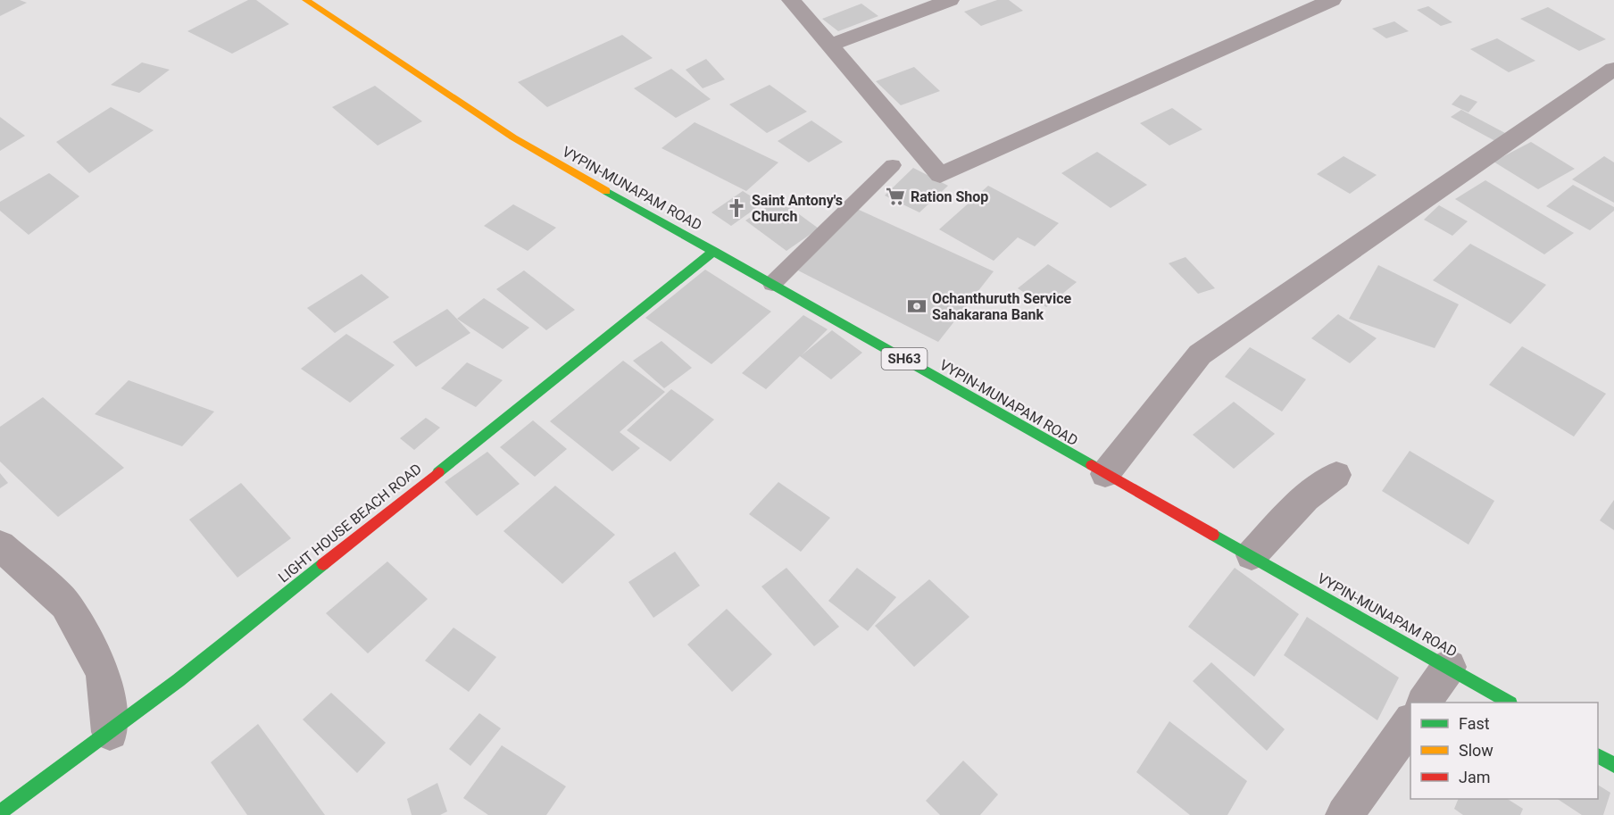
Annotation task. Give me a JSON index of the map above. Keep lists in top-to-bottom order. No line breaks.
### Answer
{"streets":{"main road":["VYPIN-MUNAPAM ROAD","SH63","LIGHT HOUSE BEACH ROAD"]},"crossings":[["VYPIN-MUNAPAM ROAD","LIGHT HOUSE BEACH ROAD"]],"places":{"supermarket":["Ration Shop"],"church":["Saint Antony's Church"],"bank":["Ochanthuruth Service Sahakarana Bank"]},"legend":["Fast","Slow","Jam"]}
